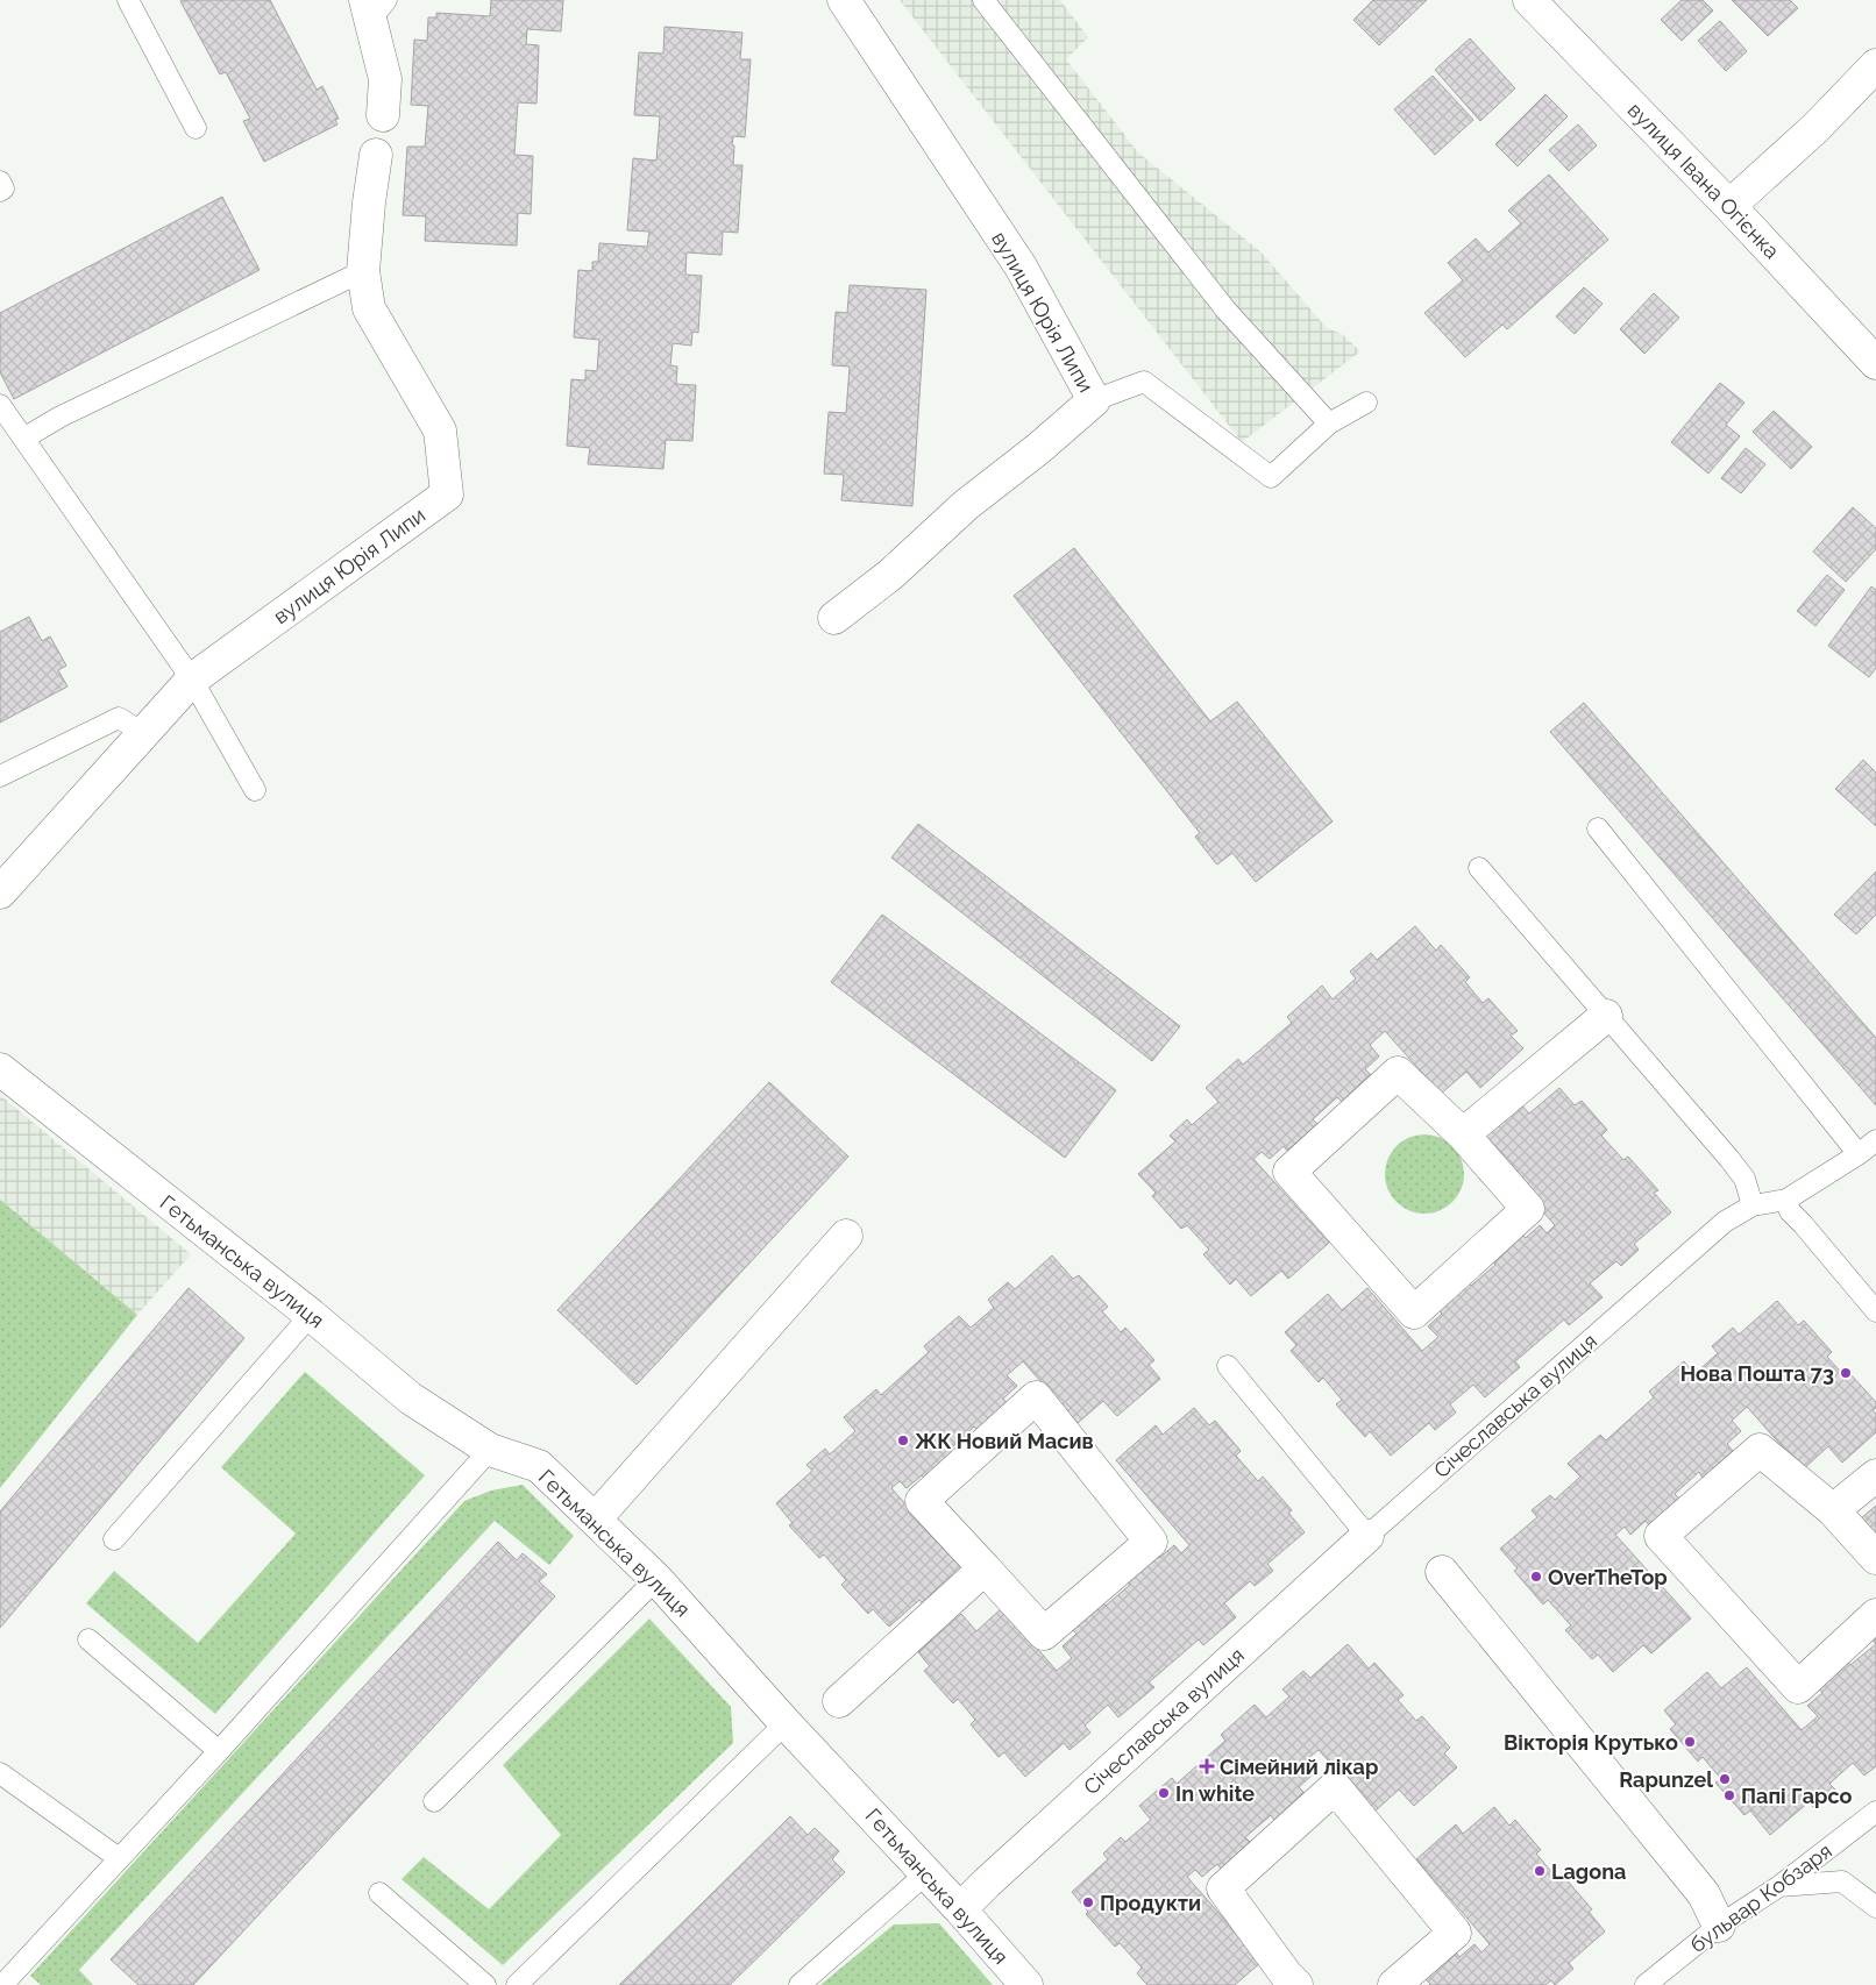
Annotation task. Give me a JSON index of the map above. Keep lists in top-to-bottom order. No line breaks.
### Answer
{"streets":{"street":["вулиця Івана Огієнка","вулиця Юрія Липи","Гетьманська вулиця","Січеславська вулиця"],"lane":["бульвар Кобзаря"]},"crossings":[["Гетьманська вулиця","Січеславська вулиця"]],"places":{"other":["Нова Пошта 73","ЖК Новий Масив","OverTheTop","Вікторія Крутько","Rapunzel","In white","Папі Гарсо","Lagona","Продукти"],"health":["Сімейний лікар"]}}
